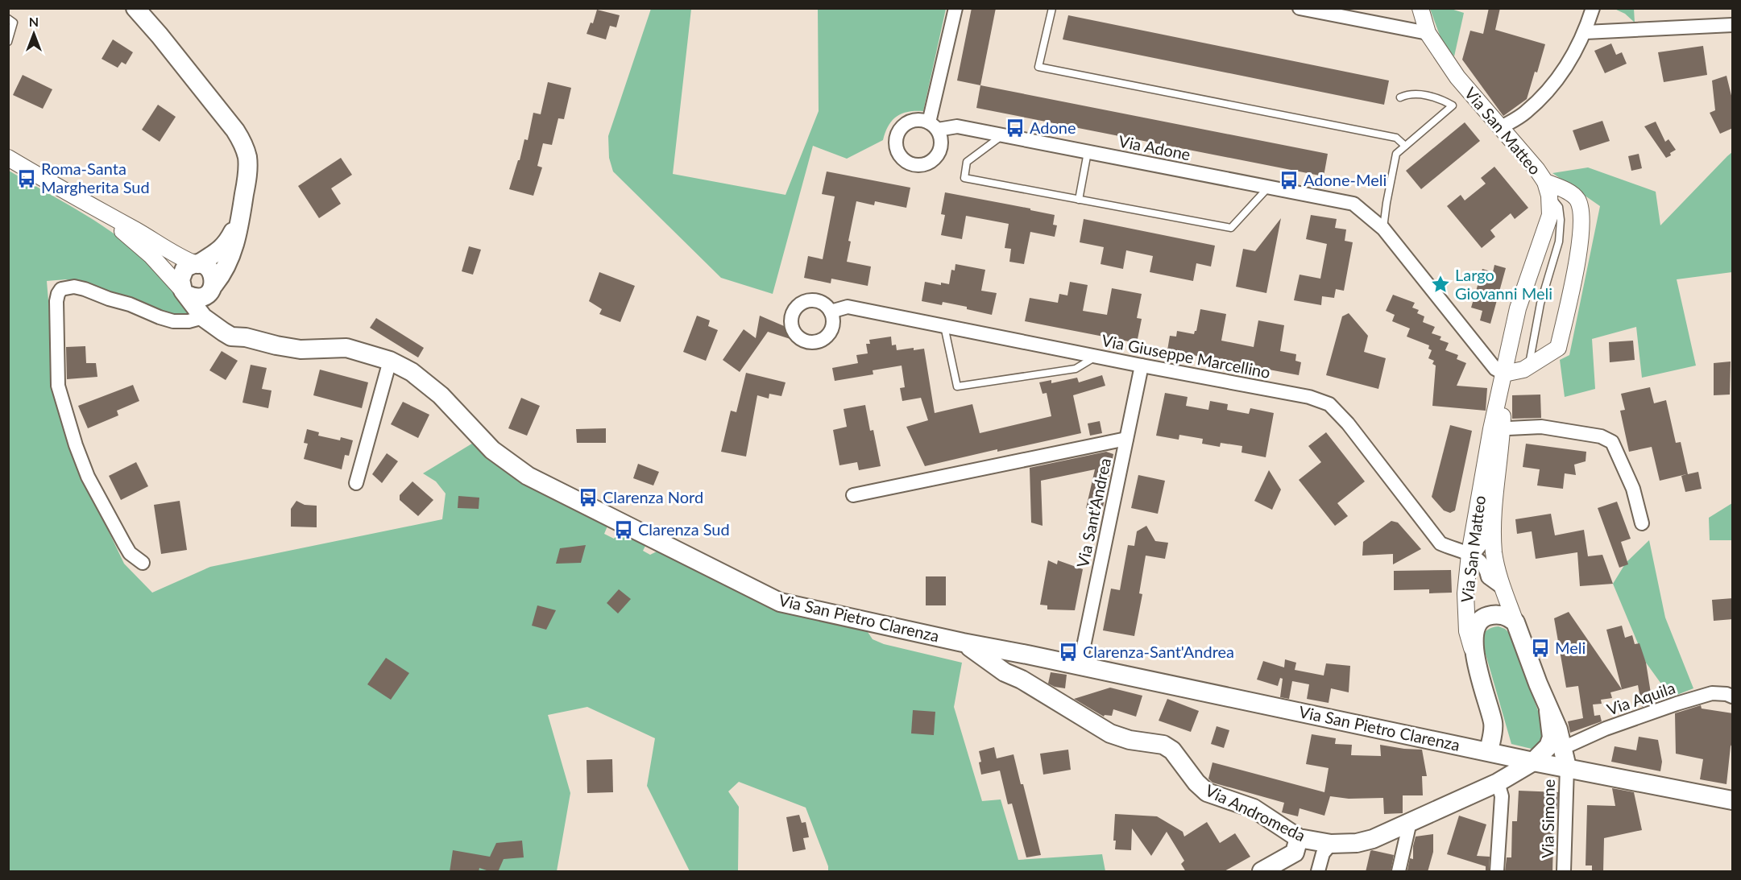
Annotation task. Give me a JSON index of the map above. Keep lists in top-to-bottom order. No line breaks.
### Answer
{"streets":{"main road":["Via San Matteo","Via San Pietro Clarenza","Via Andromeda"],"street":["Via Adone","Via Giuseppe Marcellino","Via Sant'Andrea","Via Aquila","Via Simone"]},"crossings":[["Via San Matteo","Via Adone"],["Via San Matteo","Via Giuseppe Marcellino"],["Via San Matteo","Via San Pietro Clarenza"],["Via San Matteo","Via Aquila"],["Via San Matteo","Via Andromeda"],["Via San Matteo","Via Simone"],["Via Giuseppe Marcellino","Via Sant'Andrea"],["Via Sant'Andrea","Via San Pietro Clarenza"],["Via San Pietro Clarenza","Via Andromeda"],["Via San Pietro Clarenza","Via Simone"]],"places":{"bus stop":["Adone","Roma-Santa Margherita Sud","Adone-Meli","Clarenza Nord","Clarenza Sud","Meli","Clarenza-Sant'Andrea"],"place":["Largo Giovanni Meli"]},"north":"top"}
